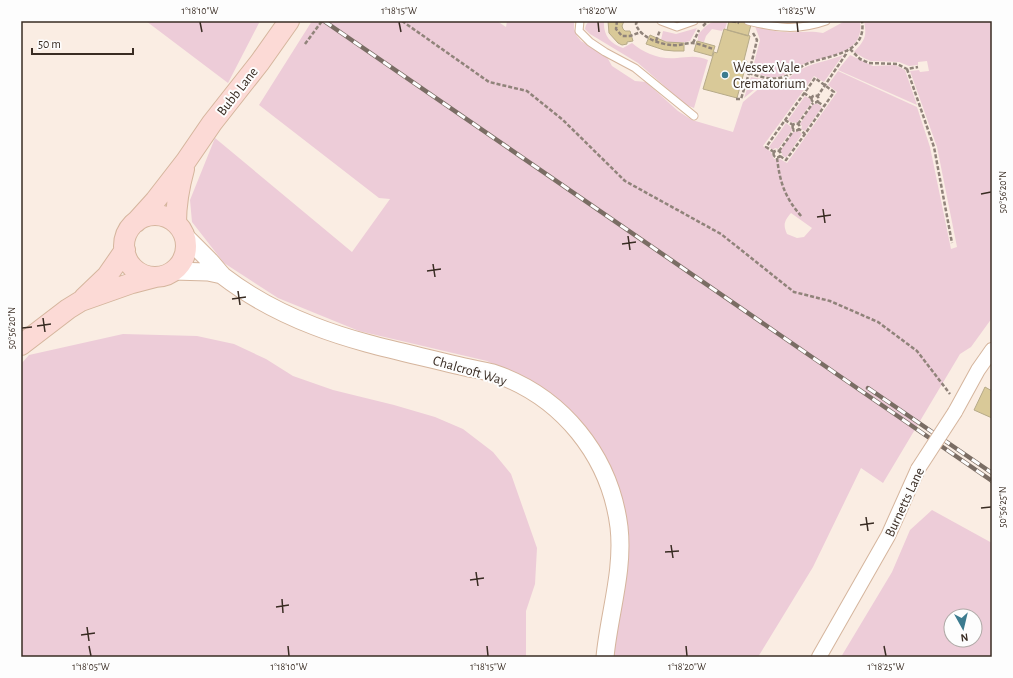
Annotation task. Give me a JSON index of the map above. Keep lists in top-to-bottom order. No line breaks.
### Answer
{"streets":{"main road":["Bubb Lane"],"street":["Chalcroft Way","Burnetts Lane"]},"crossings":[["Bubb Lane","Chalcroft Way"]],"places":["Wessex Vale Crematorium"],"scale_bar":"50 m","north":"bottom","coordinates":["1°18'10\"W","1°18'15\"W","1°18'20\"W","1°18'25\"W","50°56'20\"N","50°56'25\"N","1°18'05\"W"]}
